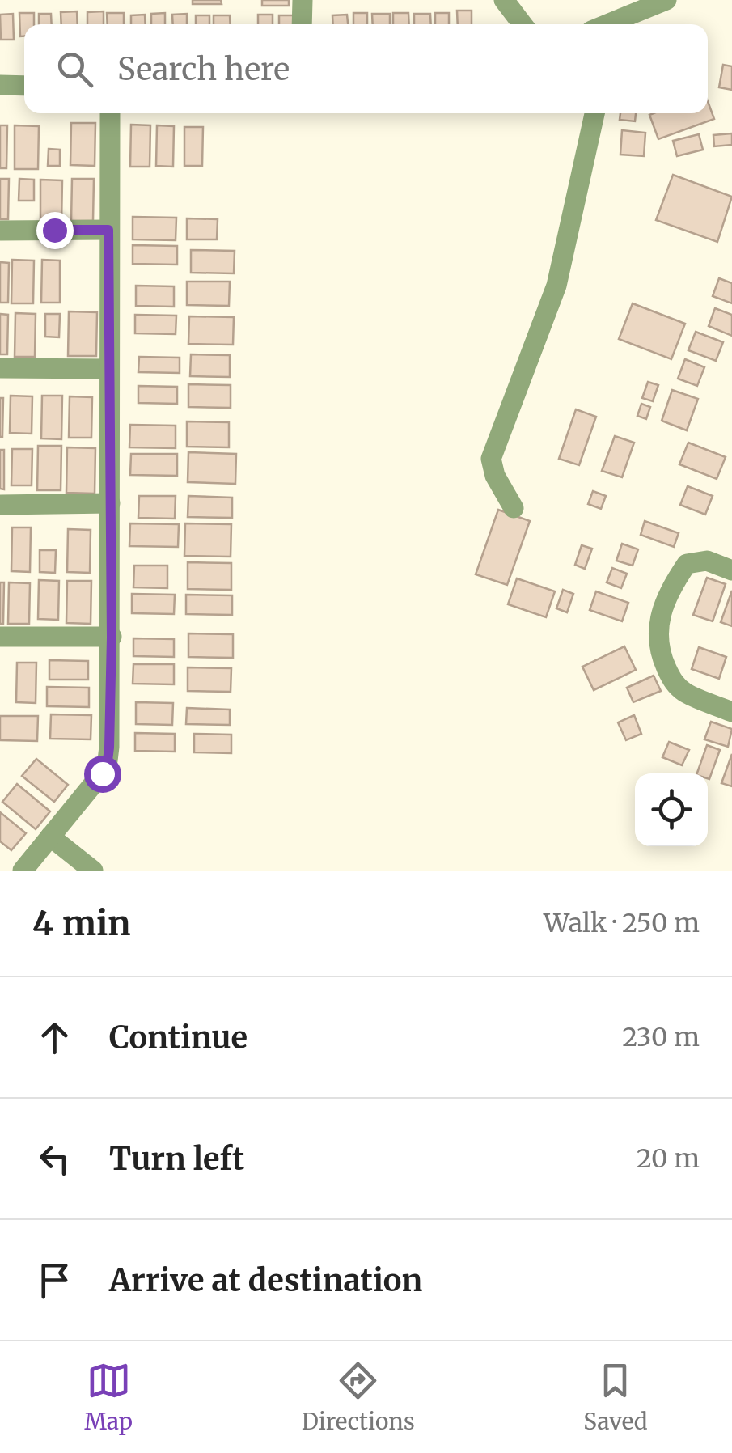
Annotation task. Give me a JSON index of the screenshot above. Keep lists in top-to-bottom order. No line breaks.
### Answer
{"page":{"search":"Search here","heading":["4 min","Walk · 250 m"],"list":[["Continue","230 m"],["Turn left","20 m"],"Arrive at destination"],"nav":["Map","Directions","Saved"]}}
